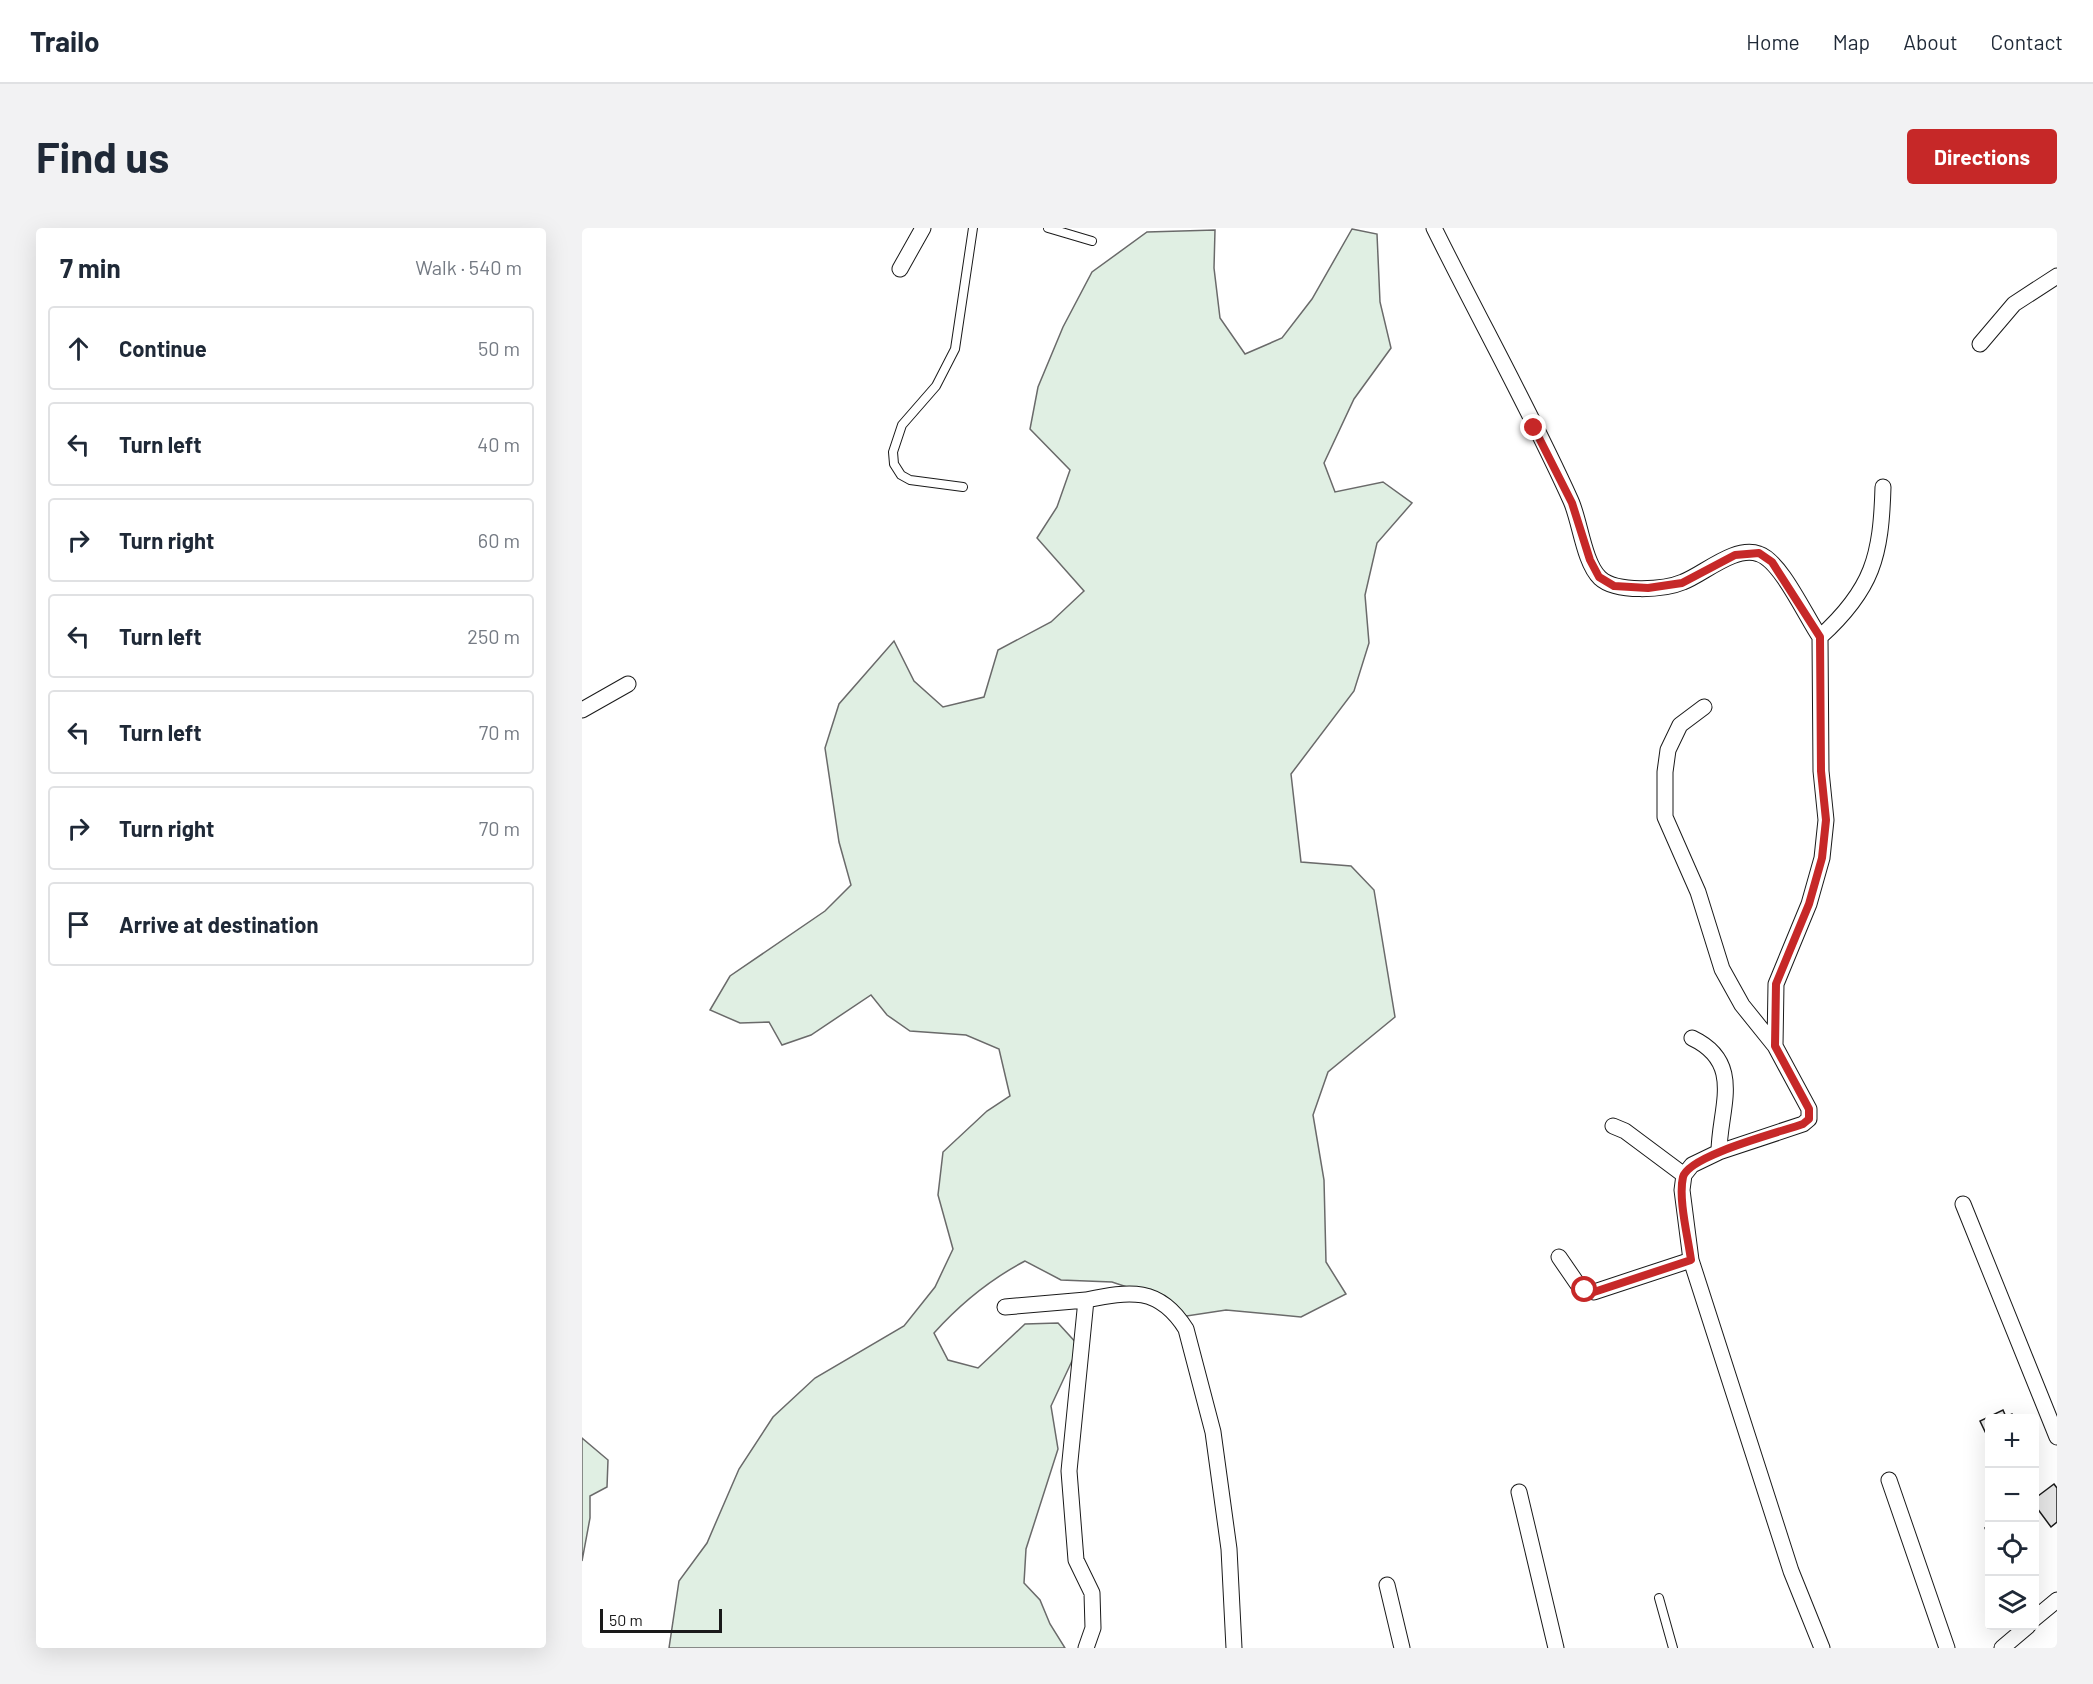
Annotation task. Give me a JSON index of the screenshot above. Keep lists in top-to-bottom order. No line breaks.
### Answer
{"scale_bar":"50 m","page":{"header":"Trailo","nav":["Home","Map","About","Contact"],"buttons":"Directions","title":"Find us","heading":["7 min","Walk · 540 m"],"list":[["Continue","50 m"],["Turn left","40 m"],["Turn right","60 m"],["Turn left","250 m"],["Turn left","70 m"],["Turn right","70 m"],"Arrive at destination"],"map_buttons":["+","−"],"scale":"50 m"}}
